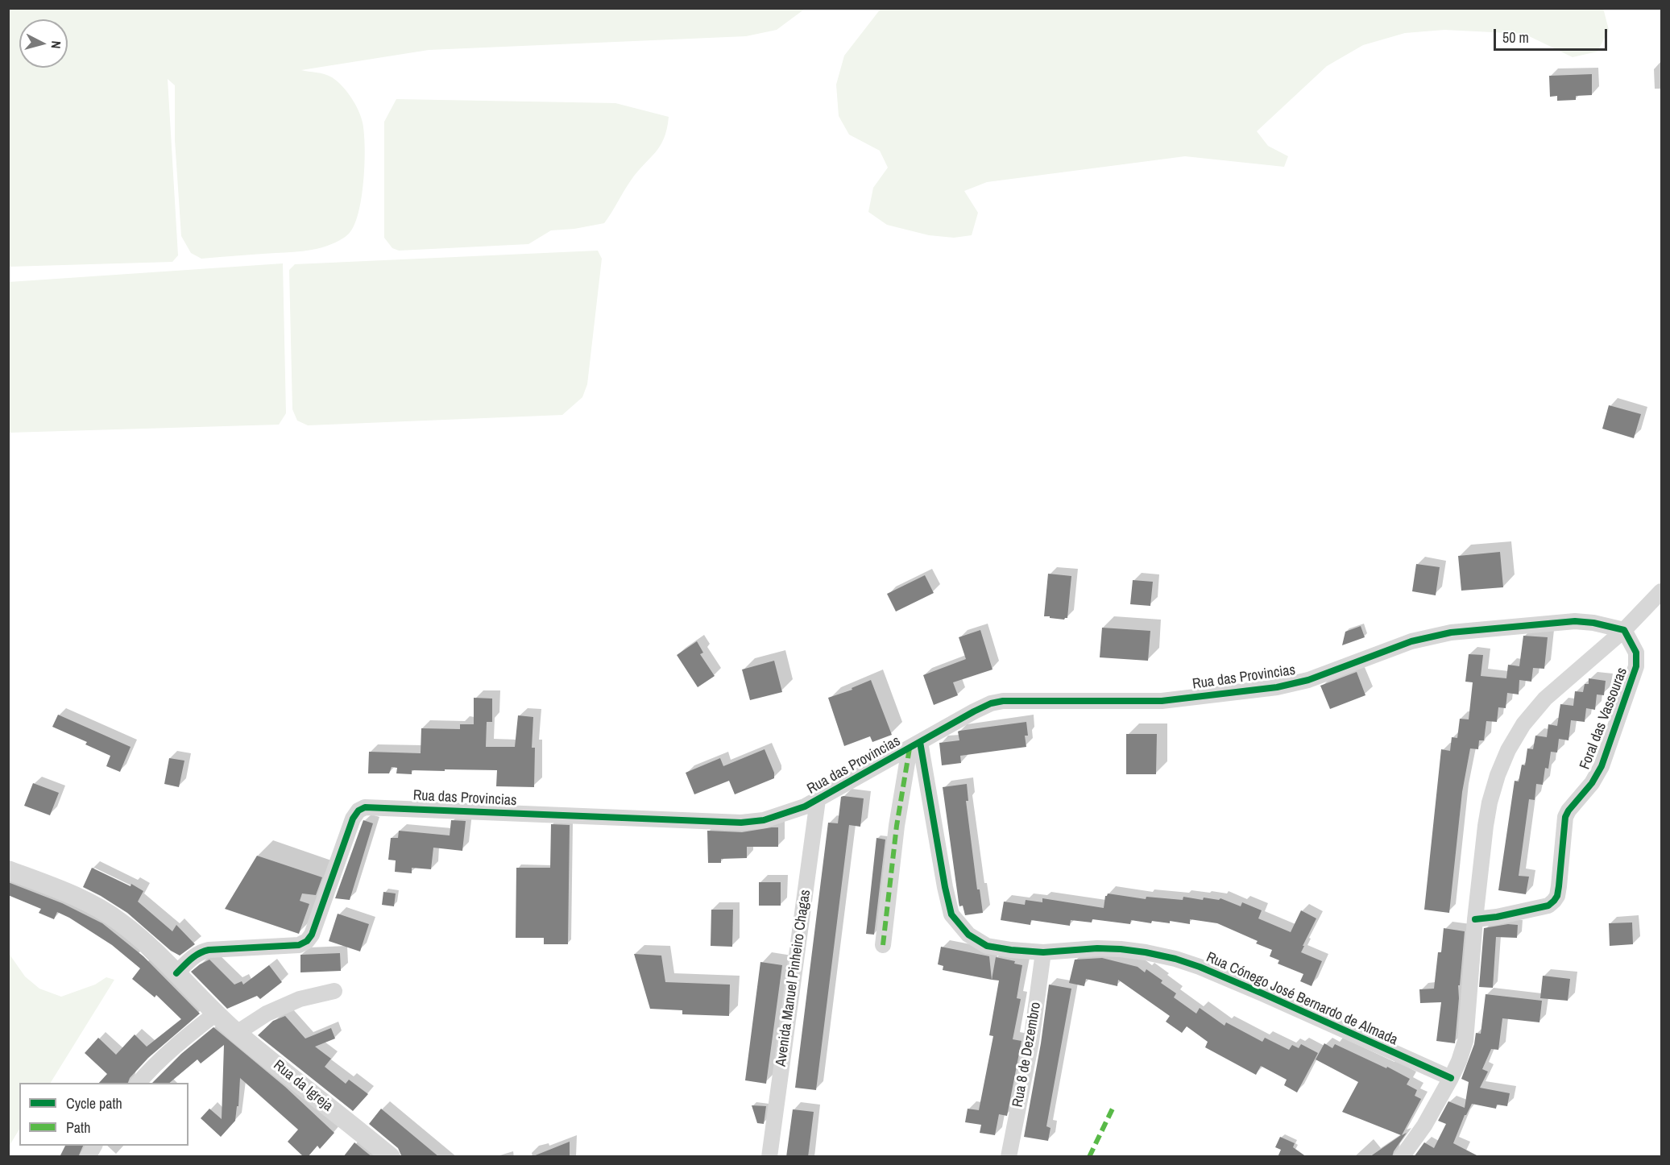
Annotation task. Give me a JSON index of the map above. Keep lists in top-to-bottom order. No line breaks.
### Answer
{"streets":{"street":["Rua das Provincias","Foral das Vassouras","Avenida Manuel Pinheiro Chagas","Rua Cónego José Bernardo de Almada","Rua 8 de Dezembro","Rua da Igreja"]},"crossings":[["Rua das Provincias","Foral das Vassouras"],["Rua das Provincias","Avenida Manuel Pinheiro Chagas"],["Rua das Provincias","Rua Cónego José Bernardo de Almada"],["Rua das Provincias","Rua da Igreja"],["Rua Cónego José Bernardo de Almada","Rua 8 de Dezembro"]],"legend":["Cycle path","Path"],"scale_bar":"50 m","north":"right"}
